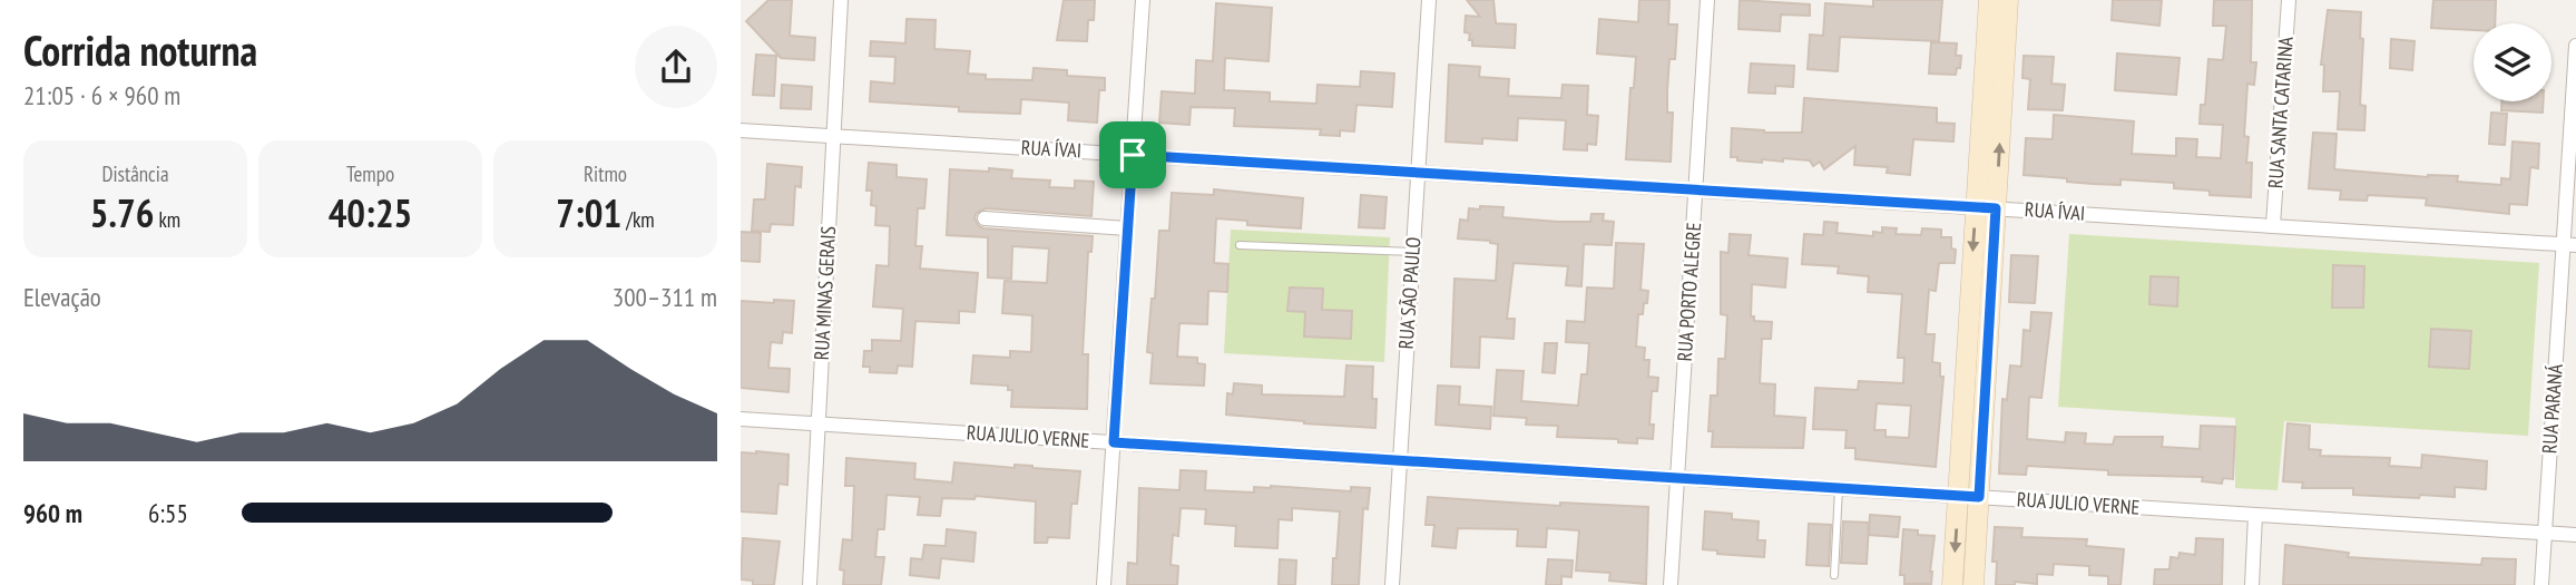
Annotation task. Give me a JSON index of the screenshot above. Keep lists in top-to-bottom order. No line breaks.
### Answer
{"streets":{"street":["RUA SANTA CATARINA","RUA ÍVAI","RUA PORTO ALEGRE","RUA MINAS GERAIS","RUA SÃO PAULO","RUA PARANÁ","RUA JULIO VERNE"]},"crossings":[["RUA SANTA CATARINA","RUA ÍVAI"],["RUA ÍVAI","RUA PORTO ALEGRE"],["RUA ÍVAI","RUA MINAS GERAIS"],["RUA ÍVAI","RUA SÃO PAULO"],["RUA ÍVAI","RUA PARANÁ"],["RUA PORTO ALEGRE","RUA JULIO VERNE"],["RUA MINAS GERAIS","RUA JULIO VERNE"],["RUA SÃO PAULO","RUA JULIO VERNE"],["RUA PARANÁ","RUA JULIO VERNE"]],"page":{"heading":["Corrida noturna","21:05 · 6 × 960 m"],"stats":[["Distância","5.76 km"],["Tempo","40:25"],["Ritmo","7:01 /km"]],"chart":["Elevação","300–311 m"],"list":[{"name":"960 m","note":"6:55"}]}}
